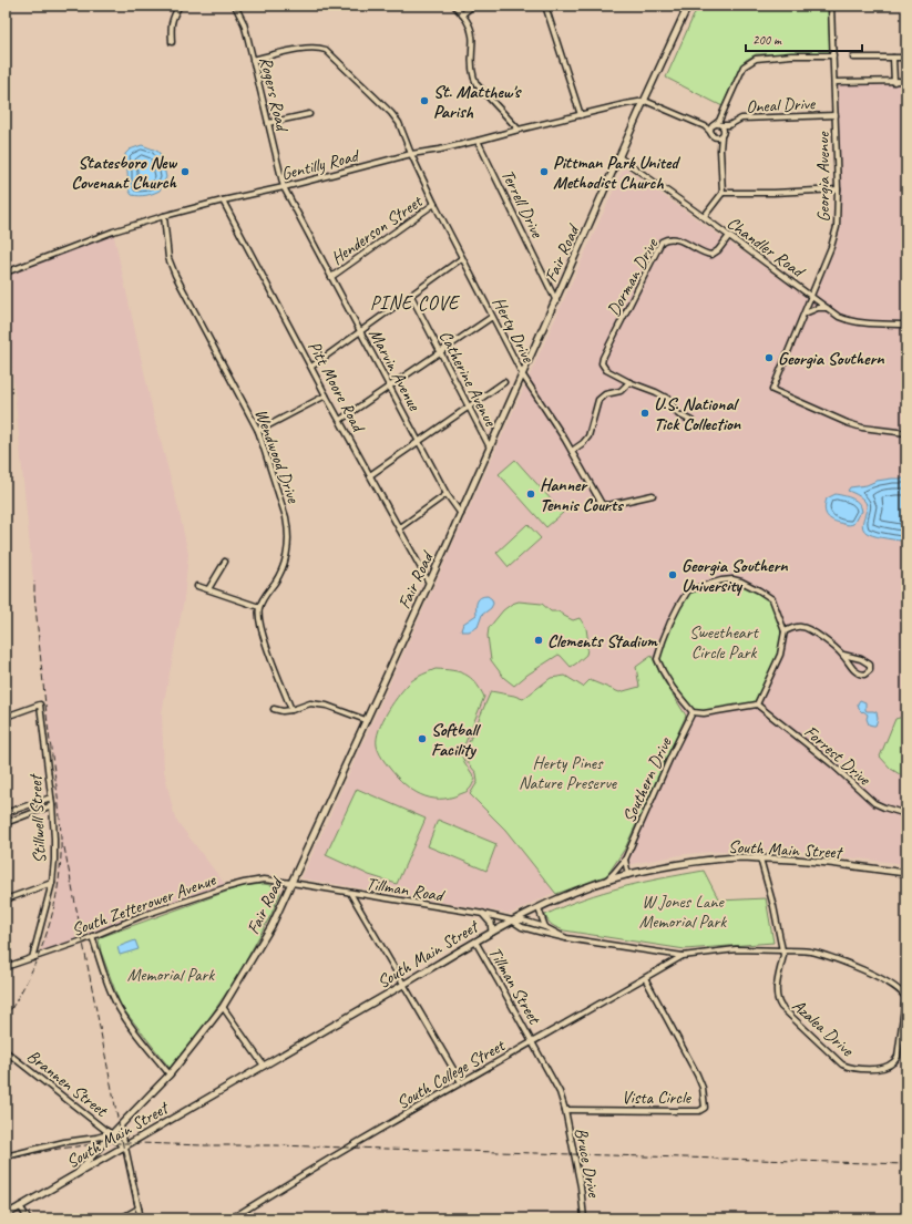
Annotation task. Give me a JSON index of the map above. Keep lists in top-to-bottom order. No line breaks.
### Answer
{"streets":{"main road":["Fair Road","South Main Street"],"street":["Rogers Road","Oneal Drive","Gentilly Road","Georgia Avenue","Terrell Drive","Henderson Street","Chandler Road","Dorman Drive","Herty Drive","Marvin Avenue","Catherine Avenue","Pitt Moore Road","Wendwood Drive","Forrest Drive","Southern Drive","Stillwell Street","Tillman Road","South Zetterower Avenue","Tillman Street","Azalea Drive","South College Street","Brannen Street","Vista Circle","Bruce Drive"]},"crossings":[["Rogers Road","Gentilly Road"],["Rogers Road","Herty Drive"],["Rogers Road","Marvin Avenue"],["Oneal Drive","Georgia Avenue"],["Gentilly Road","Terrell Drive"],["Gentilly Road","Fair Road"],["Gentilly Road","Herty Drive"],["Gentilly Road","Marvin Avenue"],["Gentilly Road","Pitt Moore Road"],["Gentilly Road","Wendwood Drive"],["Georgia Avenue","Chandler Road"],["Terrell Drive","Fair Road"],["Henderson Street","Herty Drive"],["Henderson Street","Marvin Avenue"],["Chandler Road","Fair Road"],["Chandler Road","Dorman Drive"],["Fair Road","Herty Drive"],["Fair Road","Marvin Avenue"],["Fair Road","Catherine Avenue"],["Fair Road","Pitt Moore Road"],["Fair Road","South Main Street"],["Fair Road","Tillman Road"],["Fair Road","South Zetterower Avenue"],["Fair Road","Brannen Street"],["Forrest Drive","Southern Drive"],["Southern Drive","South Main Street"],["Stillwell Street","South Zetterower Avenue"],["South Main Street","Tillman Road"],["South Main Street","Tillman Street"],["South Main Street","Azalea Drive"],["Tillman Road","South Zetterower Avenue"],["Tillman Road","South College Street"],["Tillman Street","South College Street"],["South College Street","Vista Circle"],["Vista Circle","Bruce Drive"]],"districts":["PINE COVE"],"parks":["Sweetheart Circle Park","Herty Pines Nature Preserve","W Jones Lane Memorial Park","Memorial Park"],"places":["St. Matthew's Parish","Statesboro New Covenant Church","Pittman Park United Methodist Church","Georgia Southern","U.S. National Tick Collection","Hanner Tennis Courts","Georgia Southern University","Clements Stadium","Softball Facility"],"scale_bar":"200 m"}
